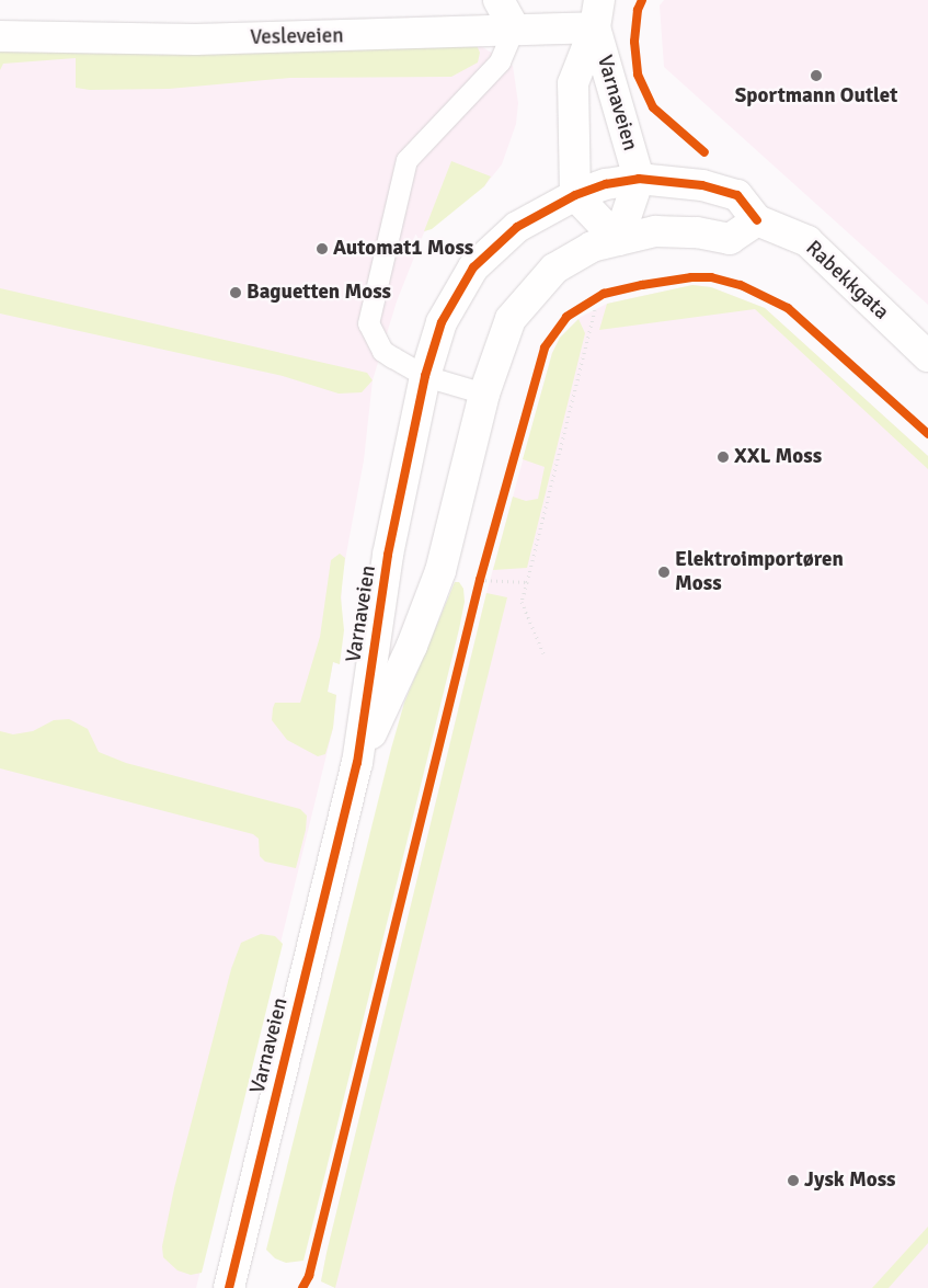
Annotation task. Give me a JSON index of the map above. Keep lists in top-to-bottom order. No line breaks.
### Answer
{"streets":{"street":["Vesleveien","Varnaveien","Rabekkgata"]},"crossings":[["Vesleveien","Varnaveien"],["Varnaveien","Rabekkgata"]],"places":["Sportmann Outlet","Automat1 Moss","Baguetten Moss","XXL Moss","Elektroimportøren Moss","Jysk Moss"]}
